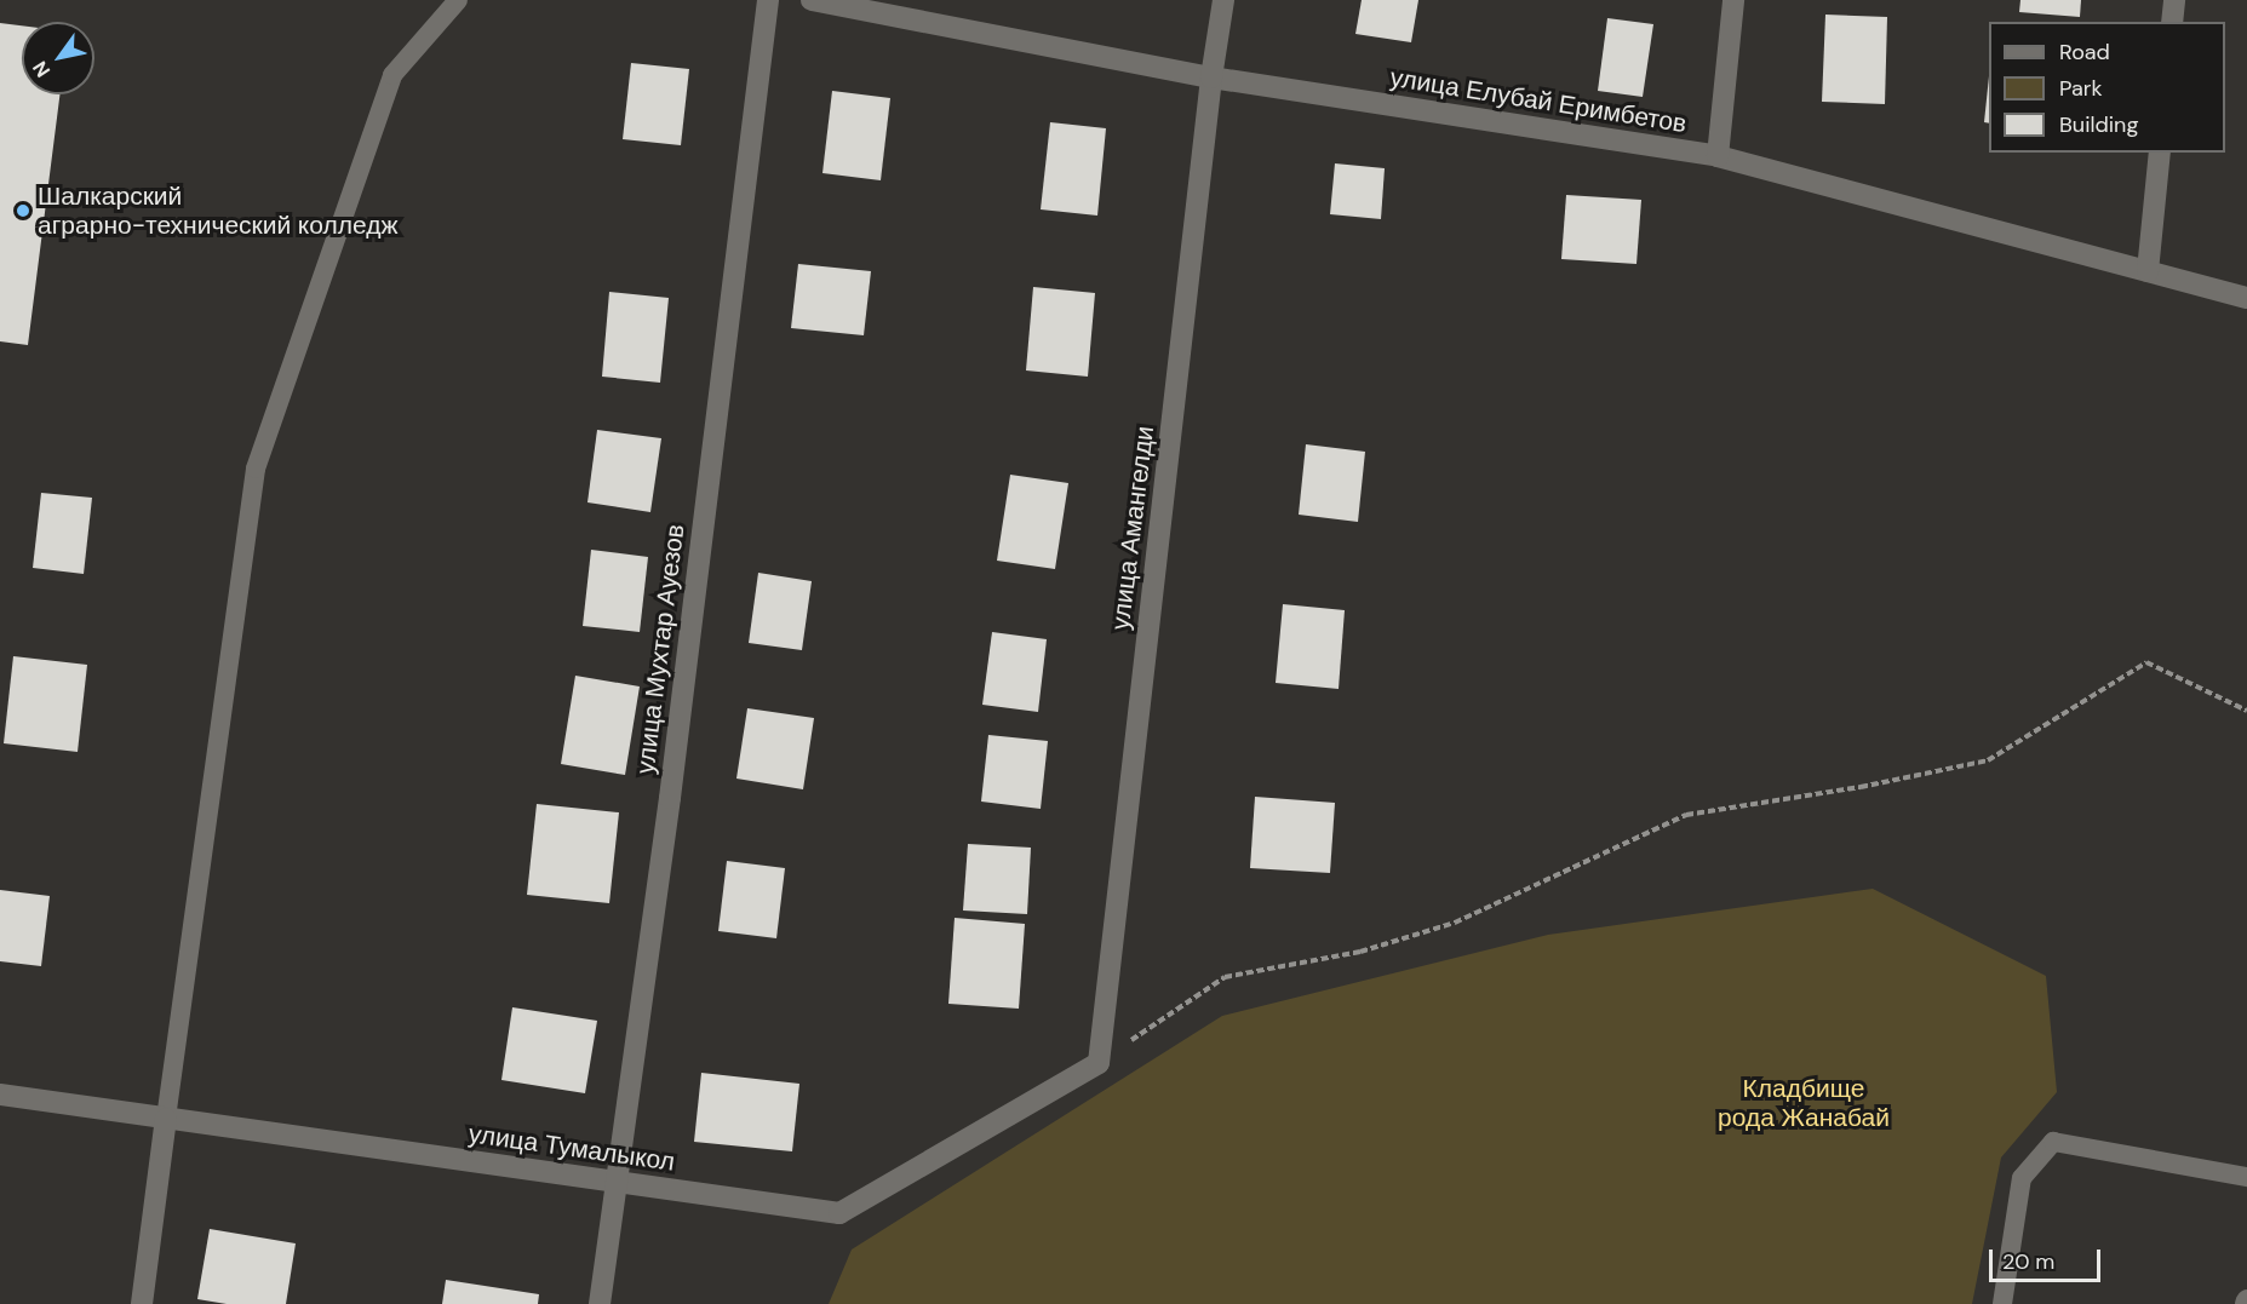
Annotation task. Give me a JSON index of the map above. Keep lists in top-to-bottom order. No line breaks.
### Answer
{"streets":{"street":["улица Елубай Еримбетов","улица Амангелди","улица Мухтар Ауезов","улица Тумалыкол"]},"crossings":[["улица Елубай Еримбетов","улица Амангелди"],["улица Амангелди","улица Тумалыкол"],["улица Мухтар Ауезов","улица Тумалыкол"]],"parks":["Кладбище рода Жанабай"],"places":["Шалкарский аграрно-технический колледж"],"legend":["Road","Park","Building"],"scale_bar":"20 m","north":"bottom left"}
